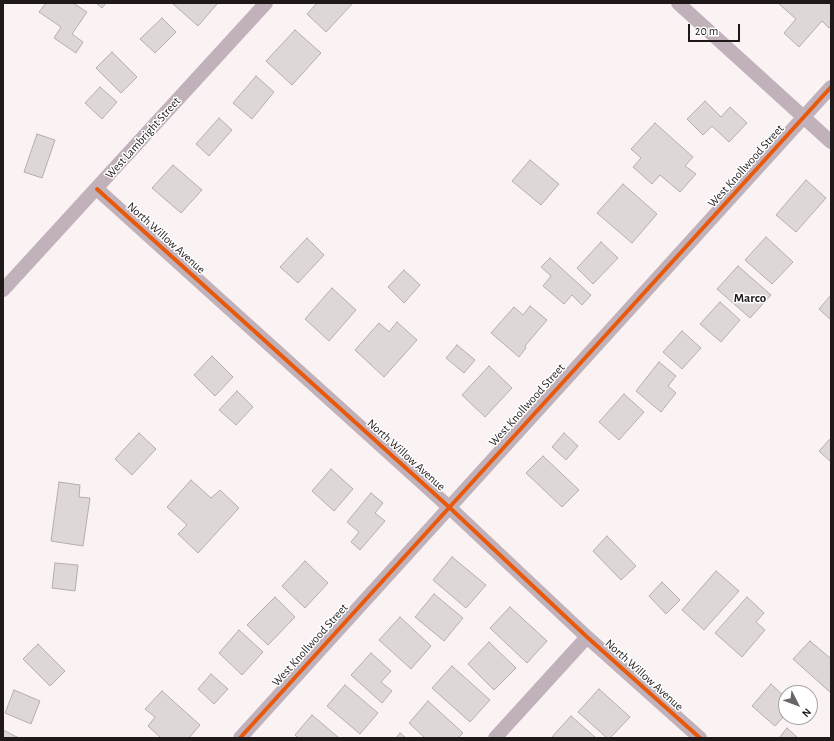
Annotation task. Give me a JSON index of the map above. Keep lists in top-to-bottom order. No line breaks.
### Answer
{"streets":{"street":["West Lambright Street","West Knollwood Street","North Willow Avenue"]},"crossings":[["West Lambright Street","North Willow Avenue"],["West Knollwood Street","North Willow Avenue"]],"districts":["Marco"],"scale_bar":"20 m","north":"bottom right"}
